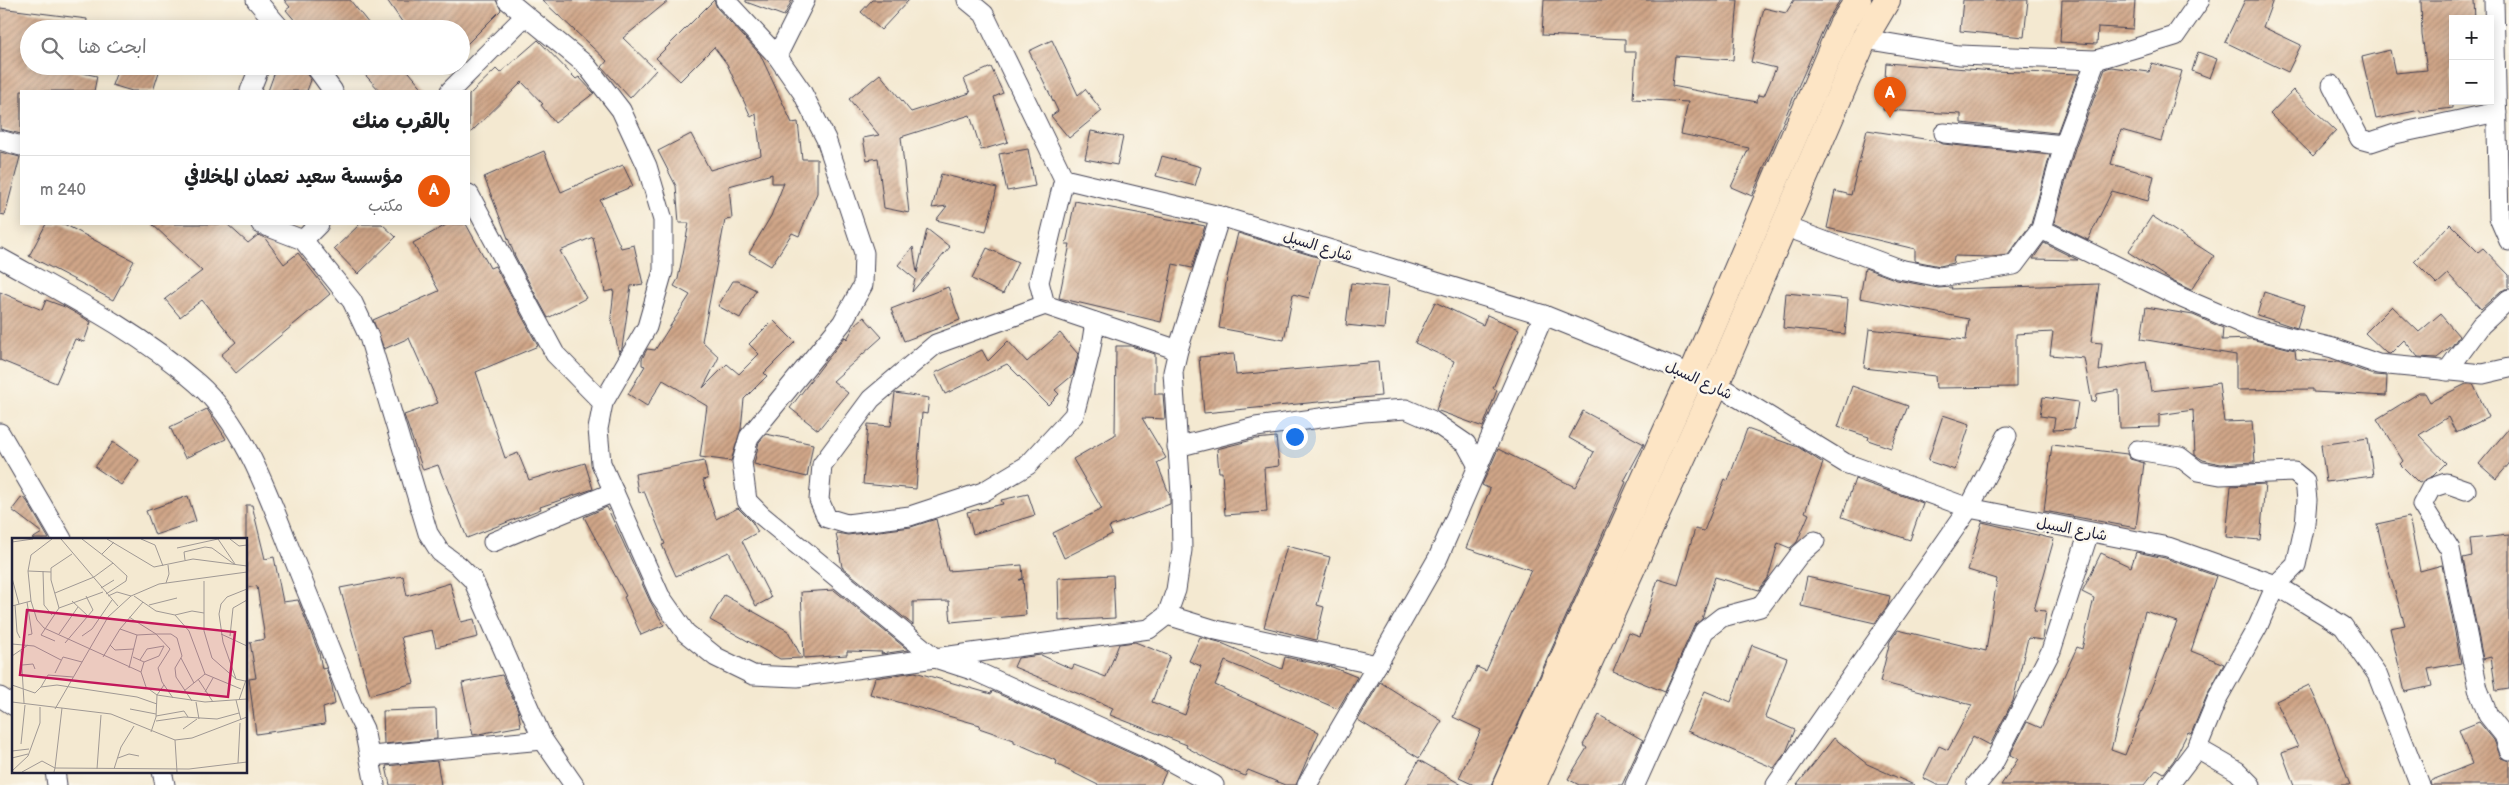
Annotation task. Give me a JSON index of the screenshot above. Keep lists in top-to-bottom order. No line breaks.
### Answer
{"streets":{"street":["شارع السبل"]},"page":{"map_buttons":["+","−"],"search":"ابحث هنا","pins":"A","heading":"بالقرب منك","list":[{"mark":"A","name":"مؤسسة سعيد نعمان المخلافي","note":"مكتب","value":"240 m"}]}}
